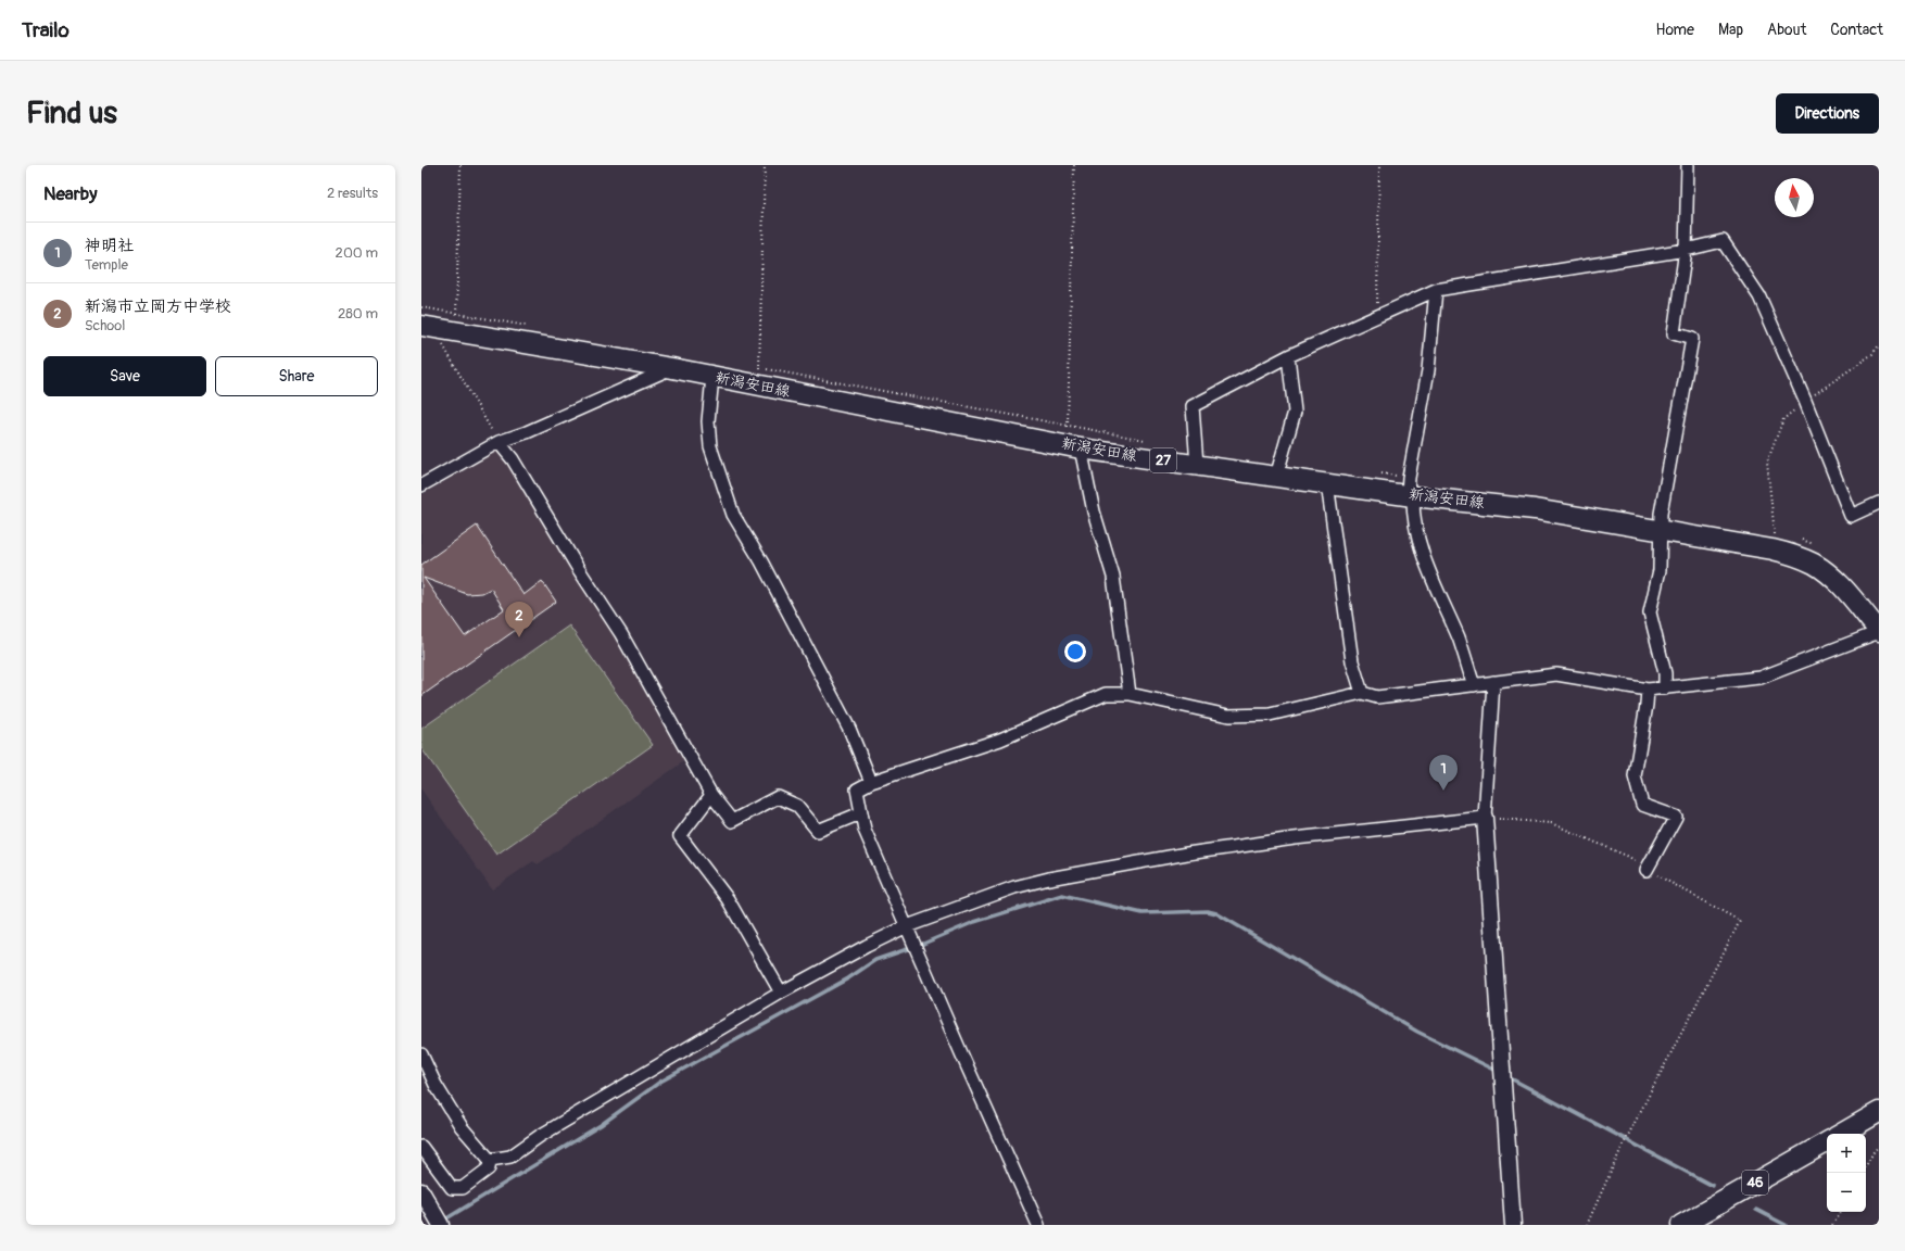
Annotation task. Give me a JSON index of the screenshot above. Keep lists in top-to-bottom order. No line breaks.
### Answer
{"streets":{"main road":["新潟安田線","27","46"]},"north":"top","page":{"header":"Trailo","nav":["Home","Map","About","Contact"],"buttons":["Directions",["Save","Share"]],"title":"Find us","heading":["Nearby","2 results"],"list":[{"mark":"1","name":"神明社","note":"Temple","value":"200 m"},{"mark":"2","name":"新潟市立岡方中学校","note":"School","value":"280 m"}],"pins":["2","1"],"map_buttons":["+","−"]}}
